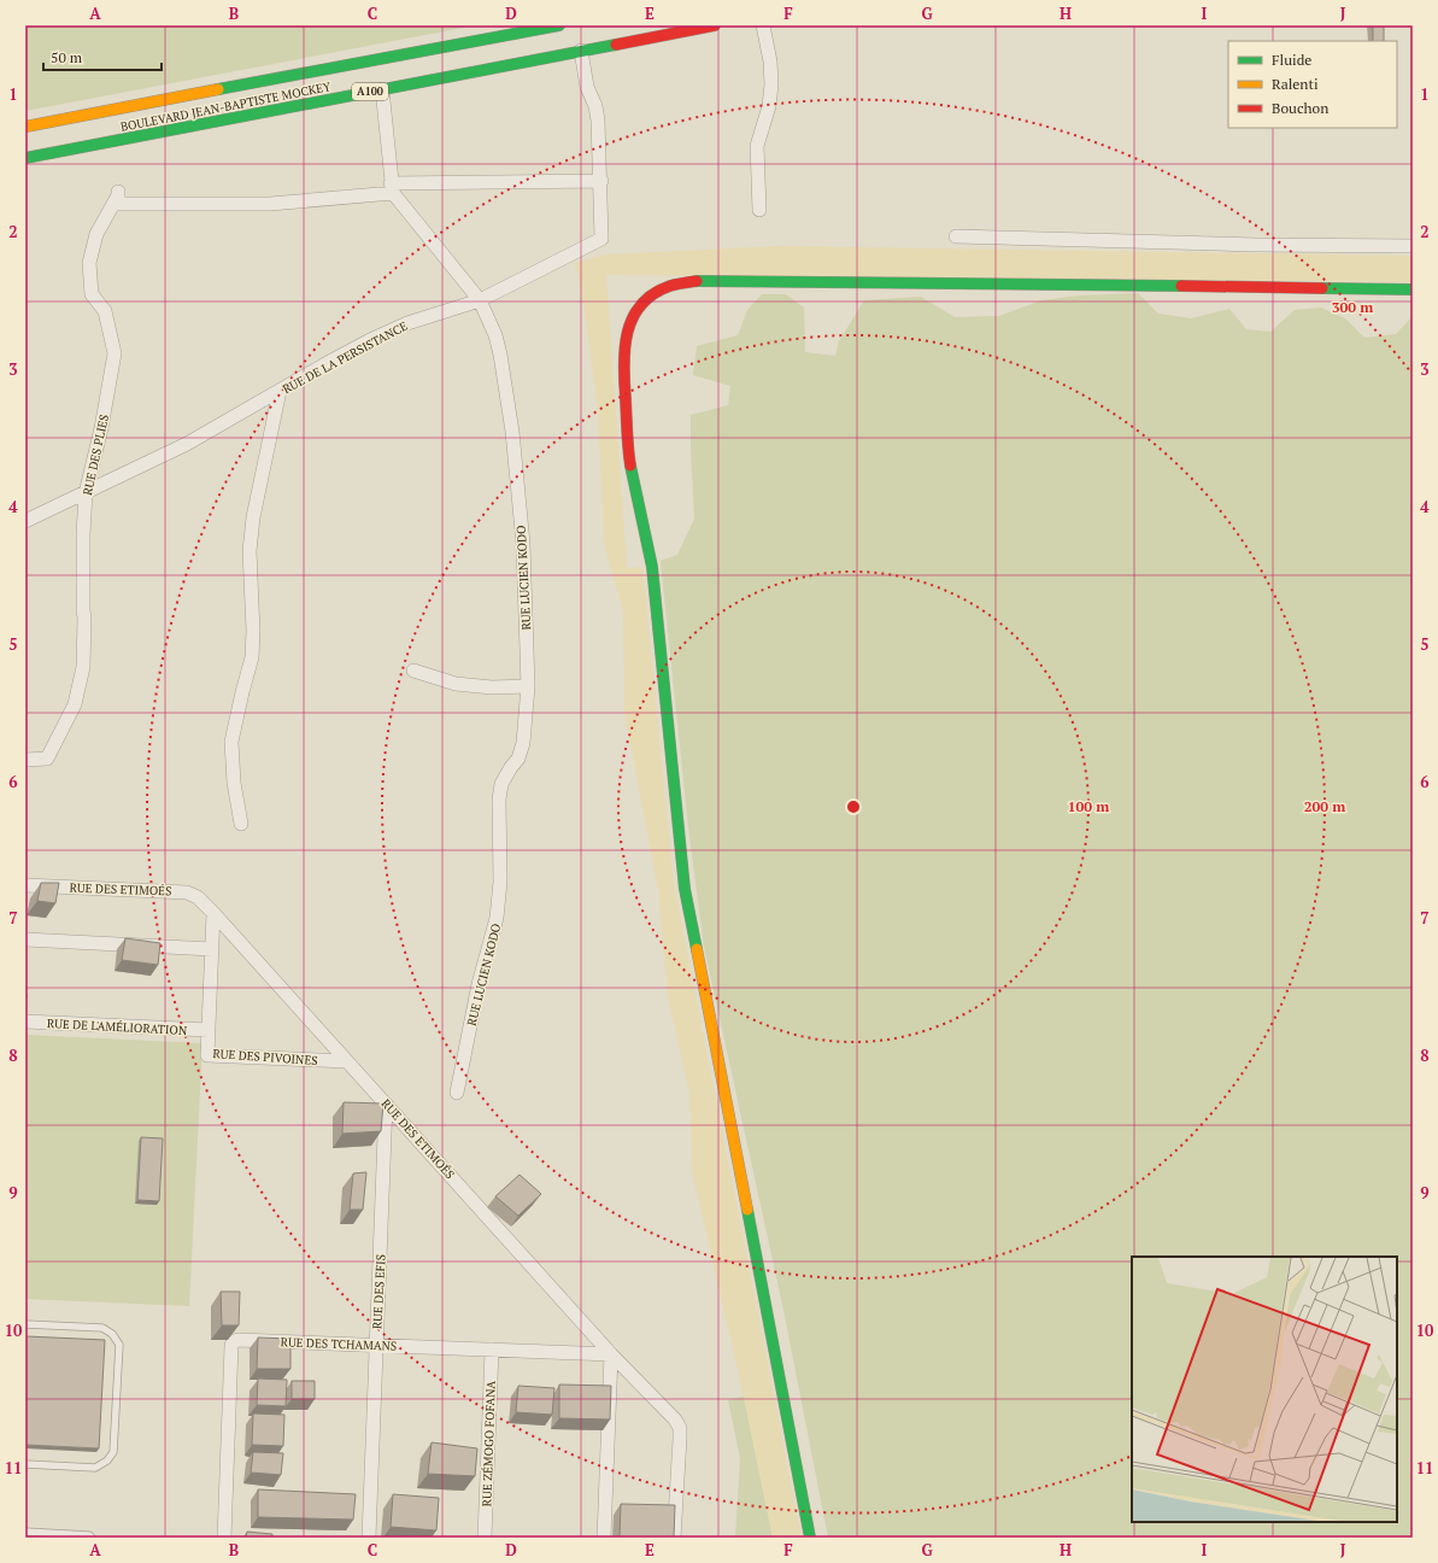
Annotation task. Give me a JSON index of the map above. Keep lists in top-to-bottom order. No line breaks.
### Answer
{"streets":{"main road":["A100","BOULEVARD JEAN-BAPTISTE MOCKEY"],"street":["RUE DE LA PERSISTANCE","RUE DES PLIES","RUE LUCIEN KODO","RUE DES ETIMOÉS","RUE DE L'AMÉLIORATION","RUE DES PIVOINES","RUE DES EFIS","RUE DES TCHAMANS","RUE ZÉMOGO FOFANA"]},"crossings":[["BOULEVARD JEAN-BAPTISTE MOCKEY","RUE DE LA PERSISTANCE"],["RUE DE LA PERSISTANCE","RUE DES PLIES"],["RUE DE LA PERSISTANCE","RUE LUCIEN KODO"],["RUE DES PLIES","RUE LUCIEN KODO"],["RUE DES ETIMOÉS","RUE DES PIVOINES"],["RUE DES ETIMOÉS","RUE DES EFIS"],["RUE DES ETIMOÉS","RUE DES TCHAMANS"],["RUE DE L'AMÉLIORATION","RUE DES PIVOINES"],["RUE DES EFIS","RUE DES TCHAMANS"],["RUE DES TCHAMANS","RUE ZÉMOGO FOFANA"]],"legend":["Fluide","Ralenti","Bouchon"],"scale_bar":"50 m","grid":{"columns":["A","B","C","D","E","F","G","H","I","J"],"rows":["1","2","3","4","5","6","7","8","9","10","11"]},"rings":["300 m","100 m","200 m"]}
